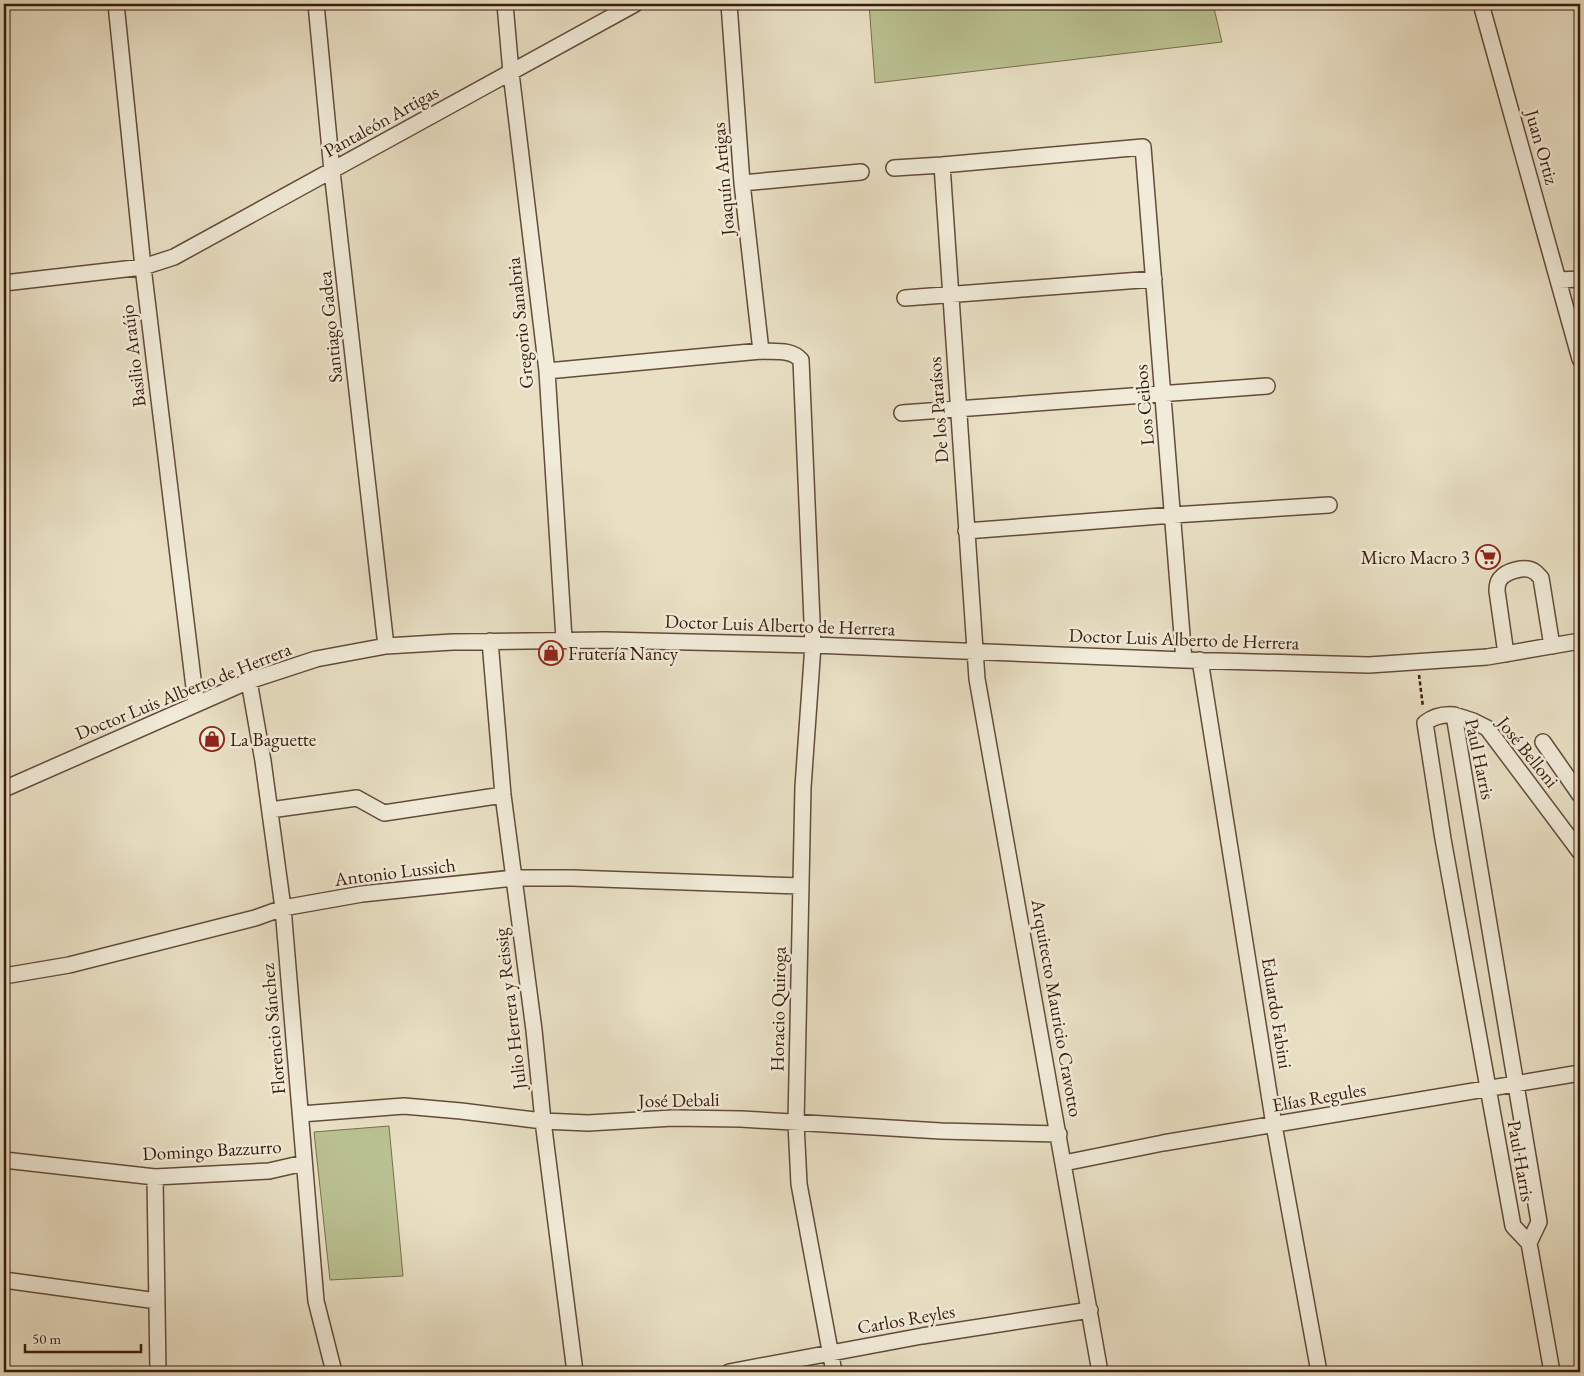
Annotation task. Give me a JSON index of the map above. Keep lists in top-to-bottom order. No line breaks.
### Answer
{"streets":{"street":["Pantaleón Artigas","Juan Ortiz","Joaquín Artigas","Gregorio Sanabria","Santiago Gadea","Basilio Araújo","Los Ceibos","De los Paraísos","Doctor Luis Alberto de Herrera","José Belloni","Paul Harris","Antonio Lussich","Arquitecto Mauricio Cravotto","Julio Herrera y Reissig","Horacio Quiroga","Eduardo Fabini","Florencio Sánchez","Elías Regules","José Debali","Domingo Bazzurro","Carlos Reyles"]},"crossings":[["Pantaleón Artigas","Gregorio Sanabria"],["Pantaleón Artigas","Santiago Gadea"],["Pantaleón Artigas","Basilio Araújo"],["Gregorio Sanabria","Doctor Luis Alberto de Herrera"],["Santiago Gadea","Doctor Luis Alberto de Herrera"],["Basilio Araújo","Doctor Luis Alberto de Herrera"],["Los Ceibos","De los Paraísos"],["Los Ceibos","Doctor Luis Alberto de Herrera"],["Los Ceibos","Eduardo Fabini"],["De los Paraísos","Doctor Luis Alberto de Herrera"],["De los Paraísos","Arquitecto Mauricio Cravotto"],["Doctor Luis Alberto de Herrera","Arquitecto Mauricio Cravotto"],["Doctor Luis Alberto de Herrera","Julio Herrera y Reissig"],["Doctor Luis Alberto de Herrera","Horacio Quiroga"],["Doctor Luis Alberto de Herrera","Eduardo Fabini"],["Doctor Luis Alberto de Herrera","Florencio Sánchez"],["José Belloni","Paul Harris"],["Paul Harris","Elías Regules"],["Antonio Lussich","Julio Herrera y Reissig"],["Antonio Lussich","Horacio Quiroga"],["Antonio Lussich","Florencio Sánchez"],["Arquitecto Mauricio Cravotto","Elías Regules"],["Arquitecto Mauricio Cravotto","José Debali"],["Arquitecto Mauricio Cravotto","Carlos Reyles"],["Julio Herrera y Reissig","José Debali"],["Horacio Quiroga","José Debali"],["Horacio Quiroga","Carlos Reyles"],["Eduardo Fabini","Elías Regules"],["Florencio Sánchez","José Debali"],["Florencio Sánchez","Domingo Bazzurro"]],"places":{"supermarket":["Micro Macro 3"],"shop":["Frutería Nancy","La Baguette"]},"scale_bar":"50 m"}
